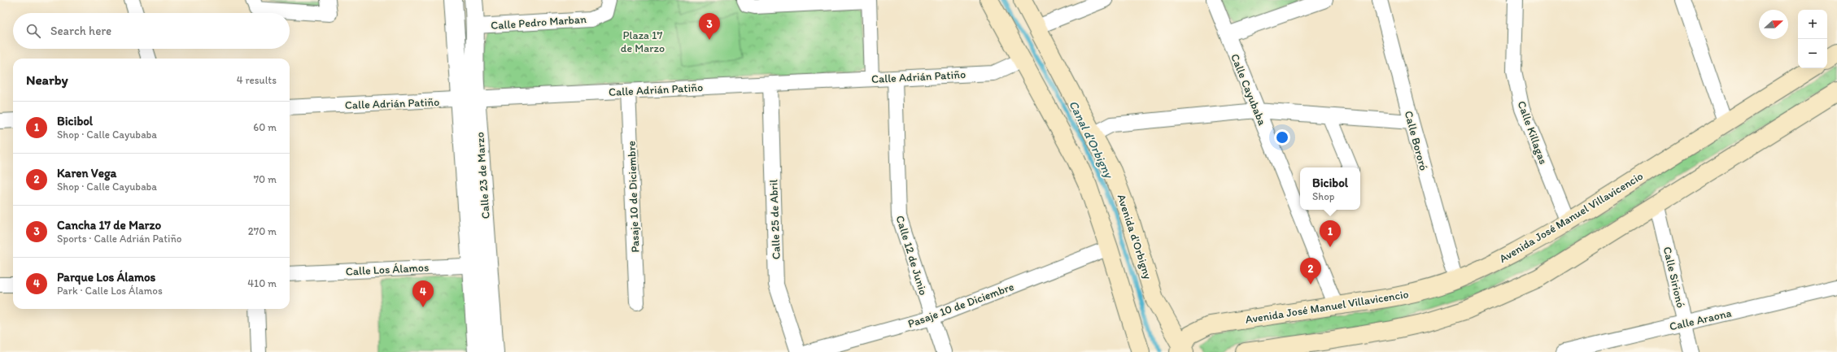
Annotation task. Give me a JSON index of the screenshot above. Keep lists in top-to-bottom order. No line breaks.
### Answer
{"streets":{"main road":["Avenida José Manuel Villavicencio","Avenida d'Orbigny"],"street":["Calle Pedro Marban","Calle Adrián Patiño","Calle Cayubaba","Calle Killagas","Calle Bororó","Calle 23 de Marzo","Pasaje 10 de Diciembre","Calle 25 de Abril","Calle 12 de Junio","Calle Los Álamos","Calle Sirionó","Calle Araona"]},"crossings":[["Calle Pedro Marban","Calle 23 de Marzo"],["Calle Adrián Patiño","Calle 23 de Marzo"],["Calle Adrián Patiño","Pasaje 10 de Diciembre"],["Calle Adrián Patiño","Calle 25 de Abril"],["Calle Adrián Patiño","Calle 12 de Junio"],["Calle Cayubaba","Avenida José Manuel Villavicencio"],["Calle Killagas","Avenida José Manuel Villavicencio"],["Calle Bororó","Avenida José Manuel Villavicencio"],["Calle 23 de Marzo","Calle Los Álamos"],["Pasaje 10 de Diciembre","Calle 12 de Junio"],["Avenida José Manuel Villavicencio","Avenida d'Orbigny"],["Calle Sirionó","Calle Araona"]],"water":["Canal d'Orbigny"],"parks":["Plaza 17 de Marzo"],"north":"right","page":{"map_buttons":["+","−"],"pins":["3","1","2","4"],"search":"Search here","heading":["Nearby","4 results"],"list":[{"mark":"1","name":"Bicibol","note":"Shop · Calle Cayubaba","value":"60 m"},{"mark":"2","name":"Karen Vega","note":"Shop · Calle Cayubaba","value":"70 m"},{"mark":"3","name":"Cancha 17 de Marzo","note":"Sports · Calle Adrián Patiño","value":"270 m"},{"mark":"4","name":"Parque Los Álamos","note":"Park · Calle Los Álamos","value":"410 m"}],"popup":["Bicibol","Shop"]}}
